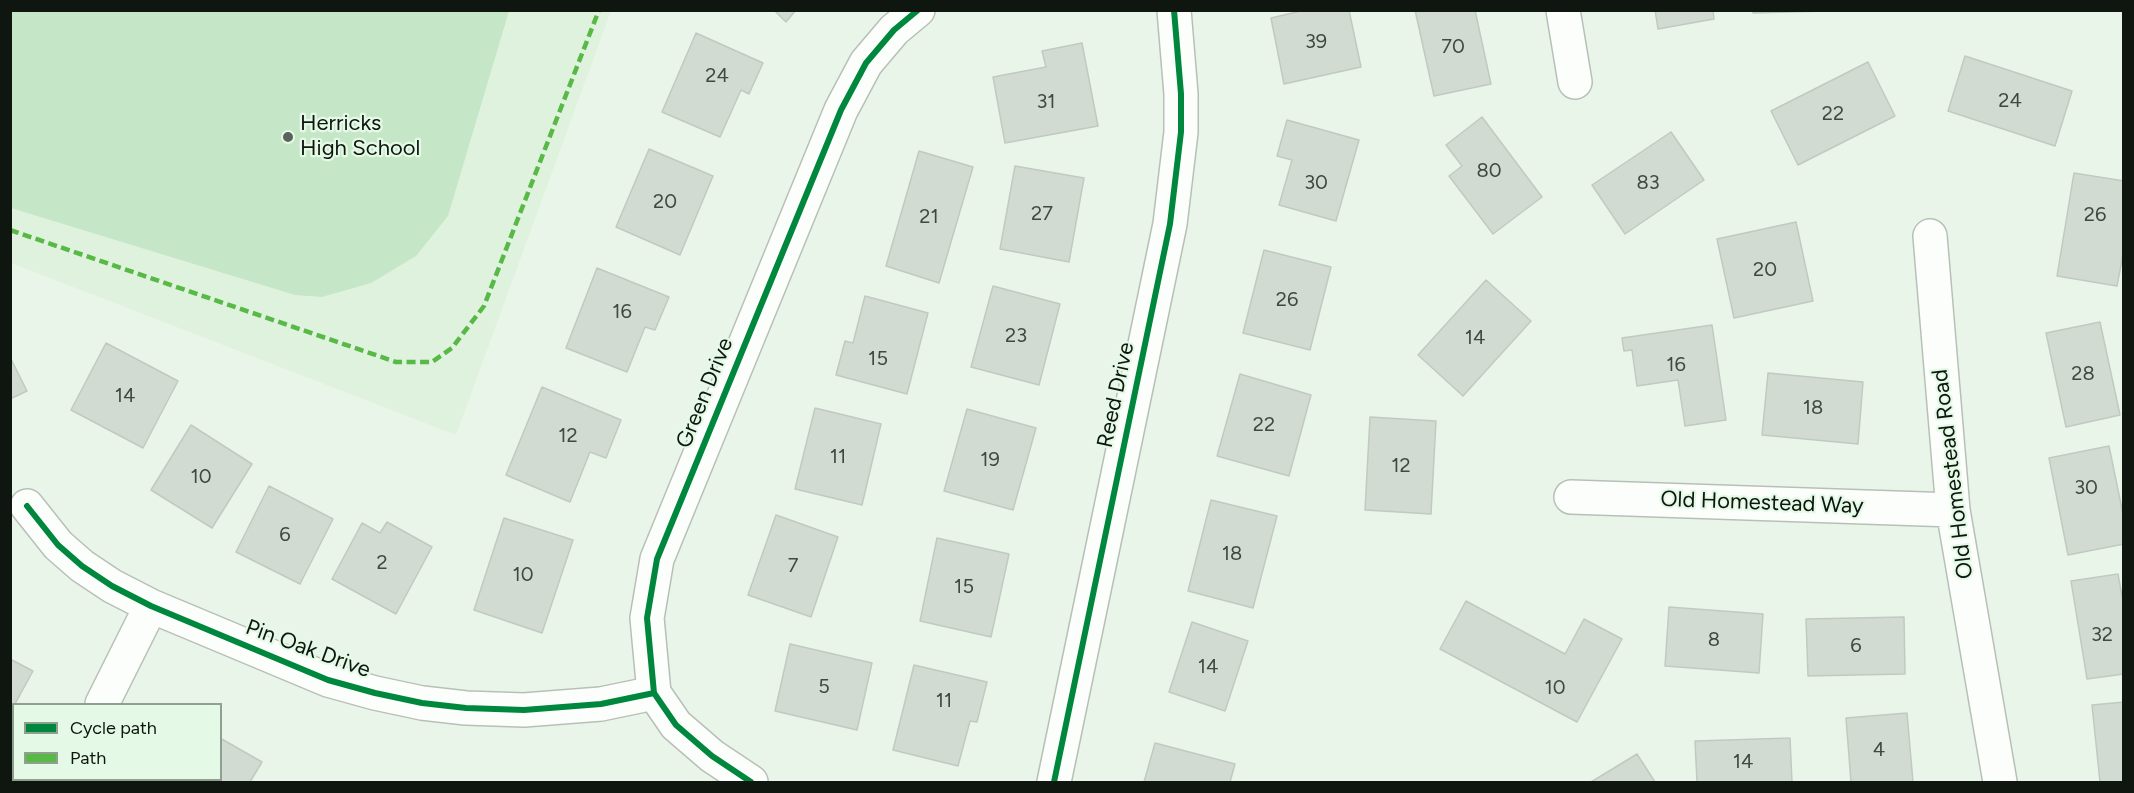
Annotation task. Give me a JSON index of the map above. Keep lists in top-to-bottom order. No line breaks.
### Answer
{"streets":{"street":["Green Drive","Reed Drive","Old Homestead Road","Old Homestead Way","Pin Oak Drive"]},"crossings":[["Green Drive","Pin Oak Drive"],["Old Homestead Road","Old Homestead Way"]],"places":["Herricks High School"],"house_numbers":["39","70","24","24","31","22","80","30","83","20","27","26","21","20","26","16","23","14","15","16","28","14","18","22","12","11","19","12","10","30","6","18","2","7","10","15","32","8","6","14","5","10","11","4","14"],"legend":["Cycle path","Path"]}
